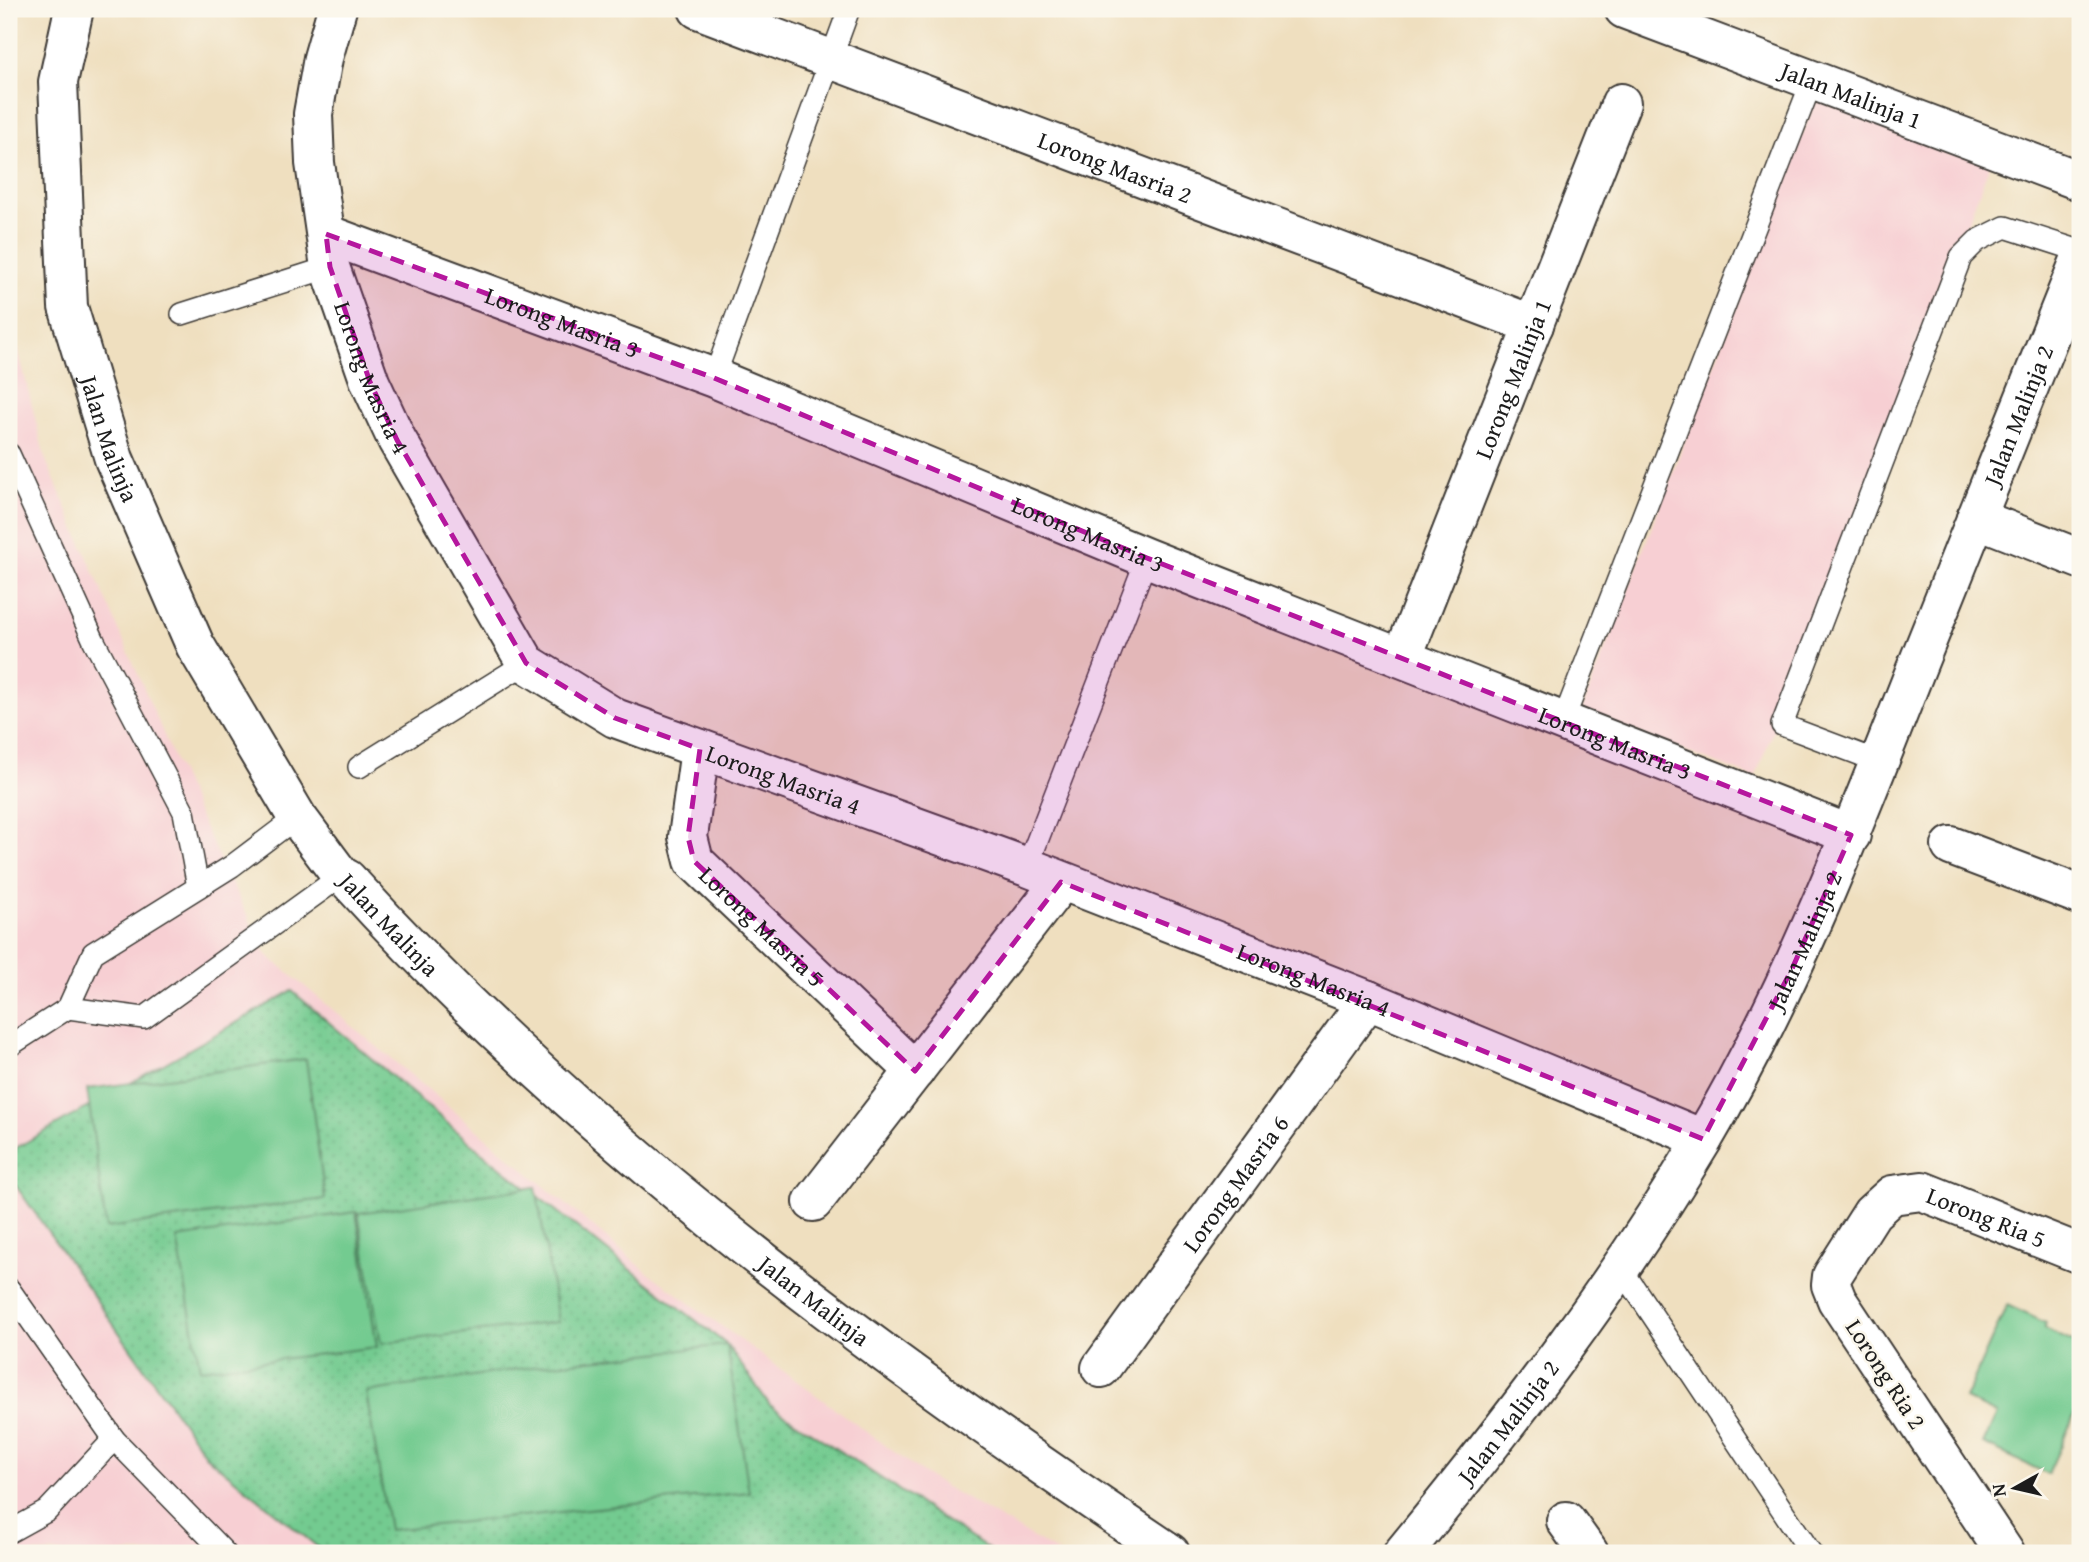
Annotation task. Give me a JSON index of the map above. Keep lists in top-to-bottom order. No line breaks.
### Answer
{"streets":{"street":["Jalan Malinja 1","Lorong Masria 2","Lorong Masria 3","Lorong Masria 4","Lorong Malinja 1","Jalan Malinja 2","Jalan Malinja","Lorong Masria 5","Lorong Masria 6","Lorong Ria 5","Lorong Ria 2"]},"crossings":[["Lorong Masria 2","Lorong Malinja 1"],["Lorong Masria 3","Lorong Masria 4"],["Lorong Masria 3","Lorong Malinja 1"],["Lorong Masria 3","Jalan Malinja 2"],["Lorong Masria 4","Jalan Malinja 2"],["Lorong Masria 4","Lorong Masria 5"],["Lorong Masria 4","Lorong Masria 6"],["Lorong Ria 5","Lorong Ria 2"]],"north":"left"}
